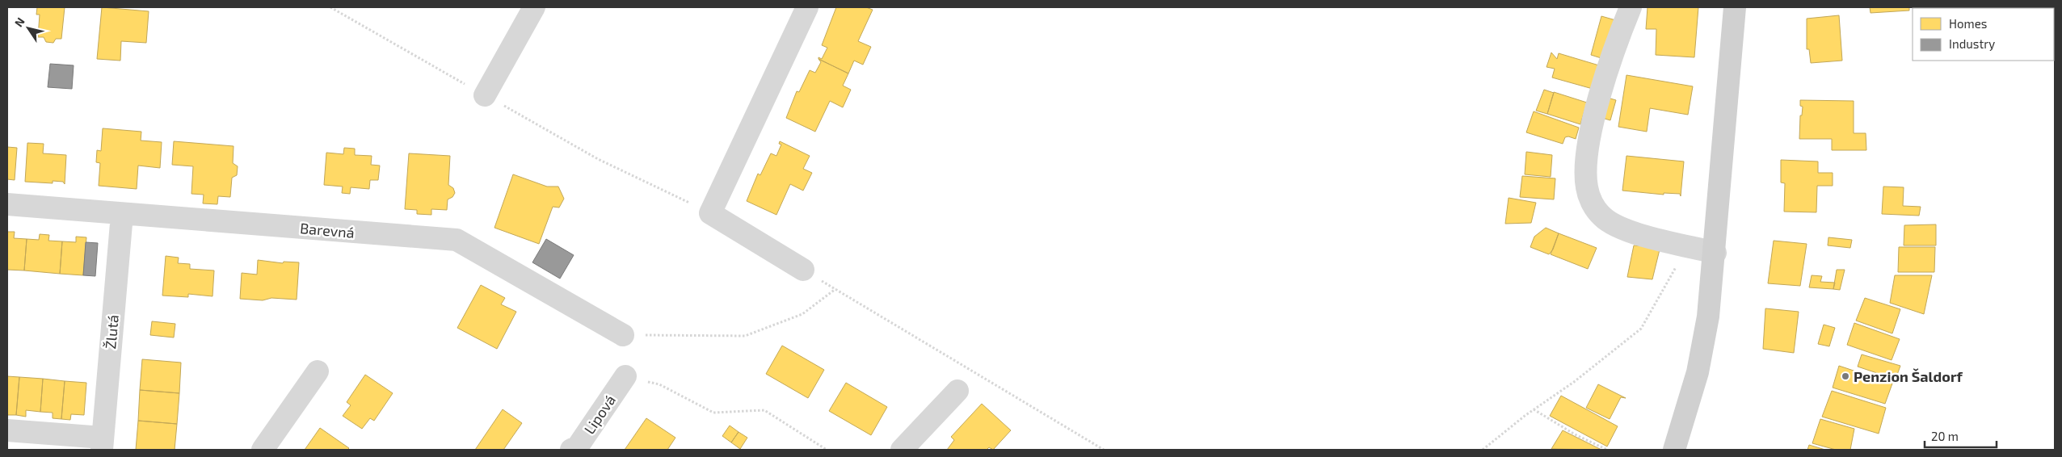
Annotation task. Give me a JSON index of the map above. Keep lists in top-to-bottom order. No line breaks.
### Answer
{"streets":{"street":["Barevná","Žlutá","Lipová"]},"crossings":[["Barevná","Žlutá"]],"places":["Penzion Šaldorf"],"legend":["Homes","Industry"],"scale_bar":"20 m","north":"top left"}
